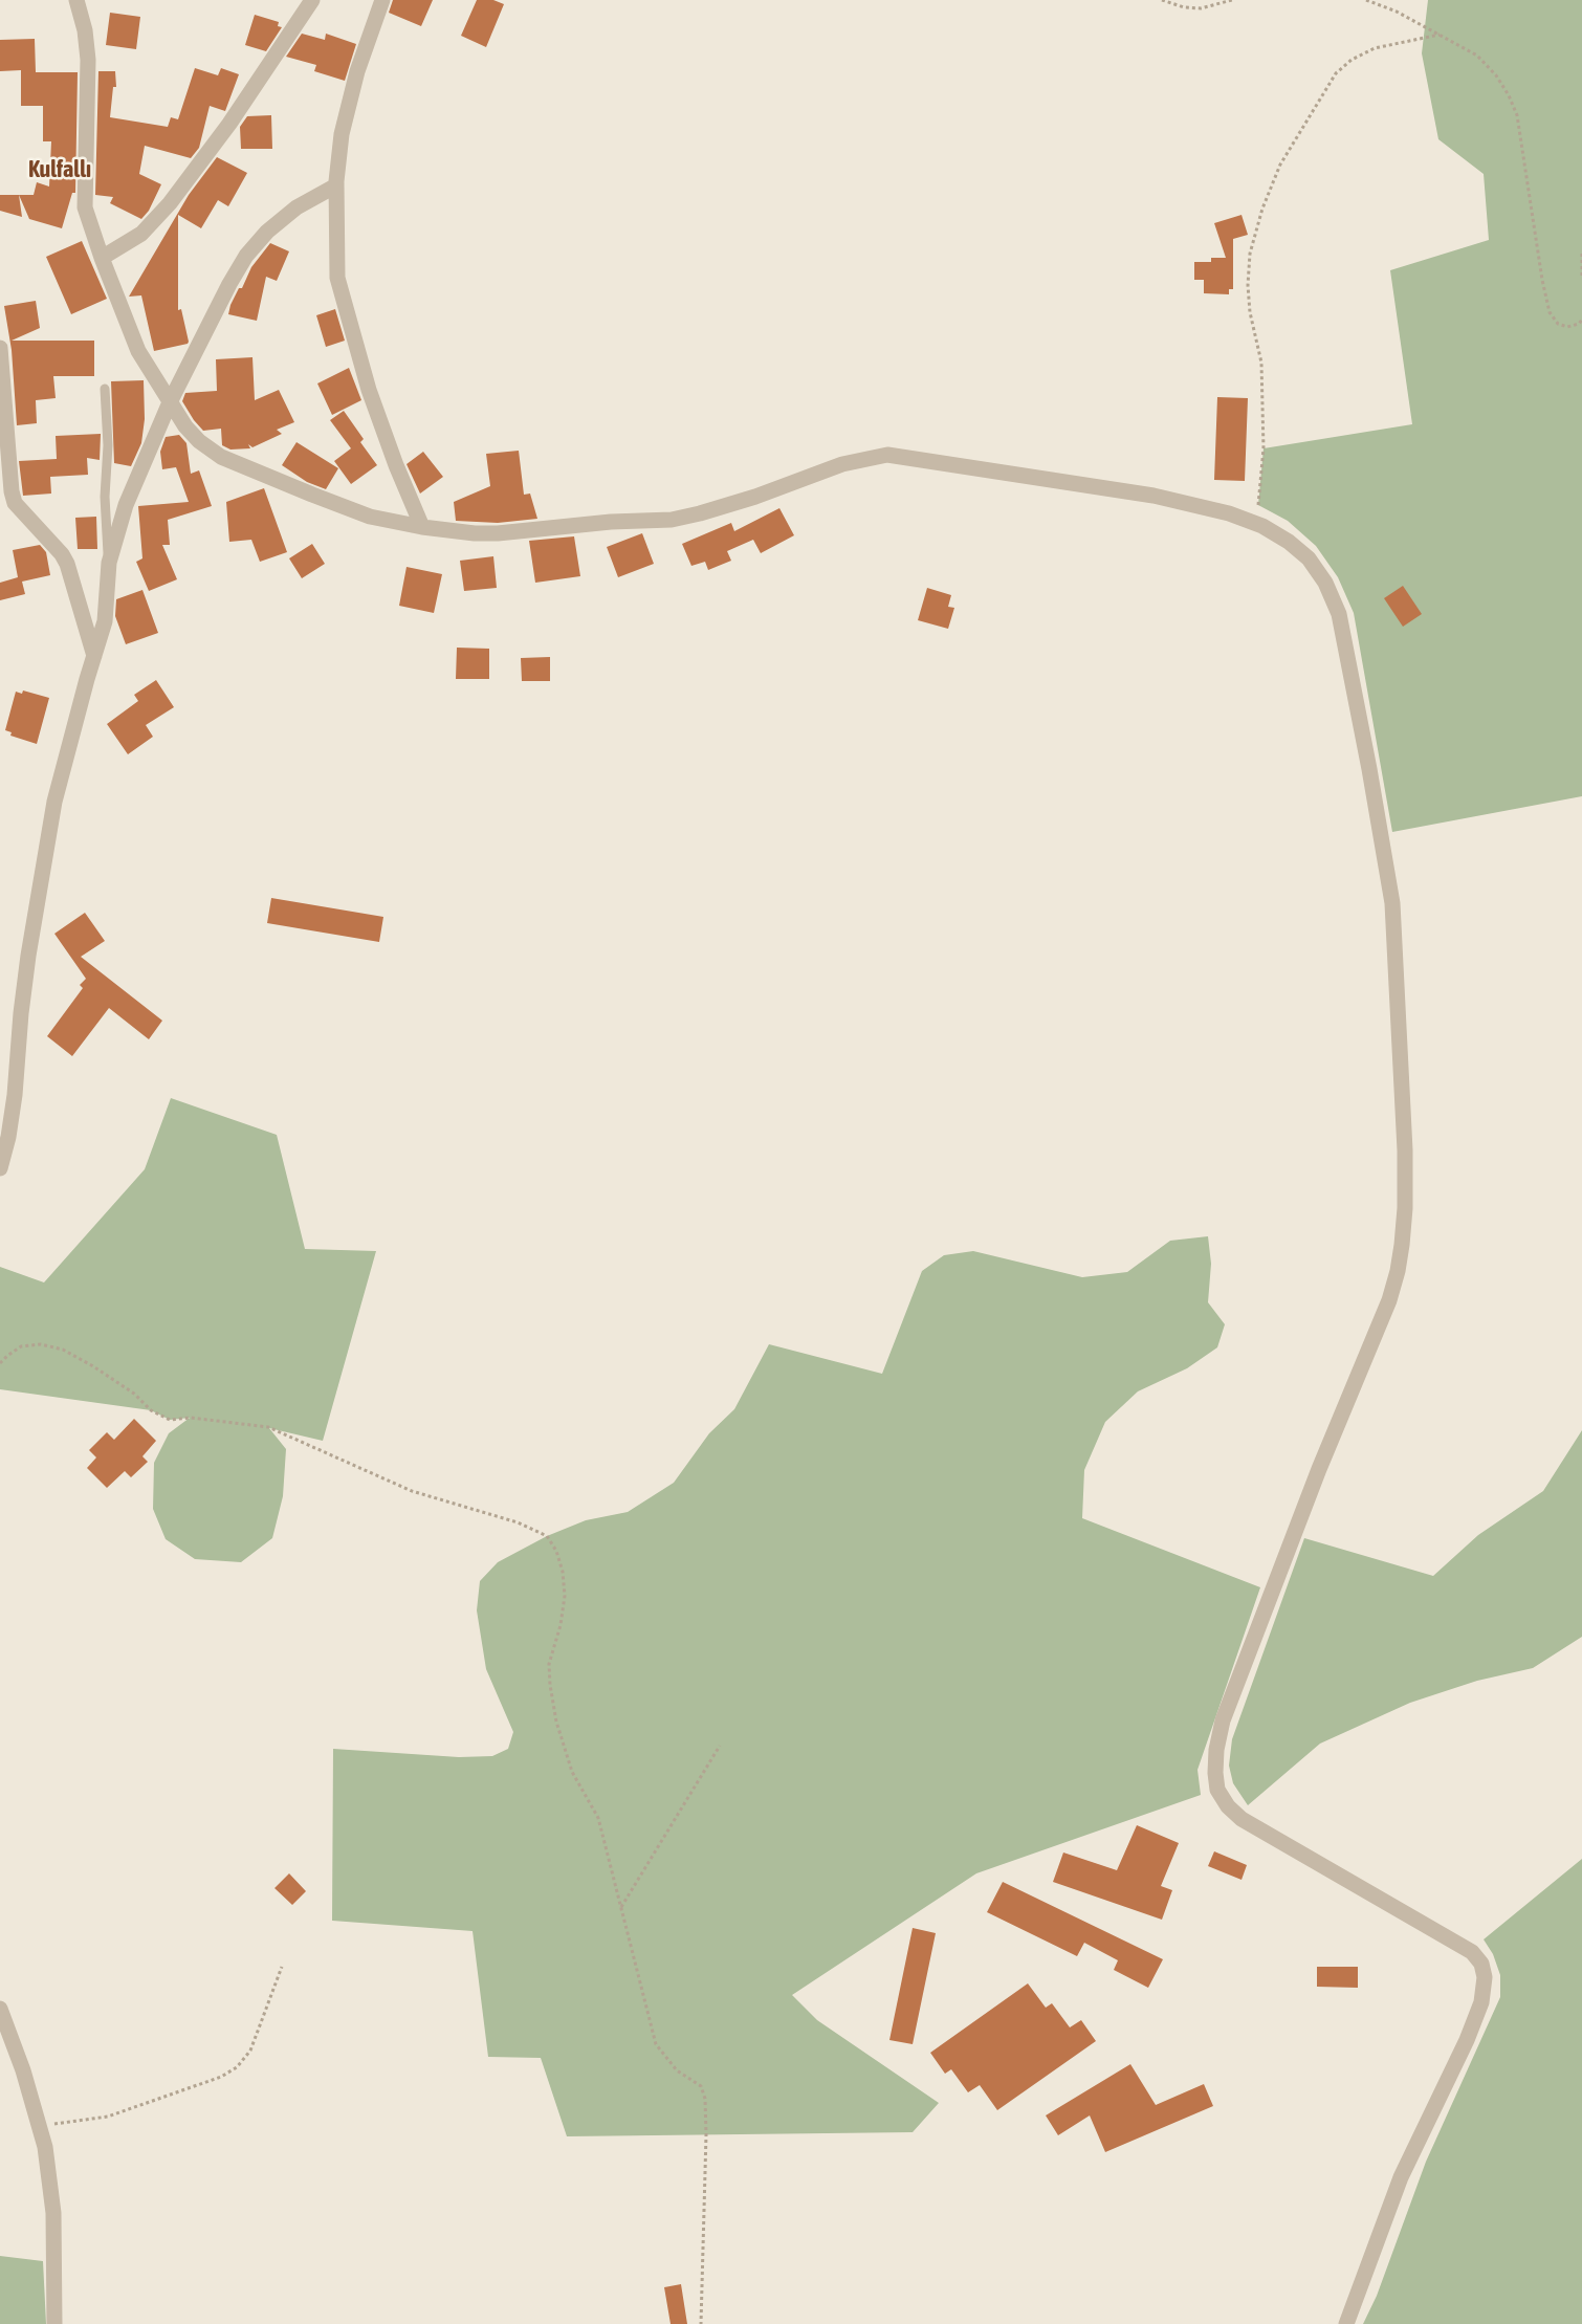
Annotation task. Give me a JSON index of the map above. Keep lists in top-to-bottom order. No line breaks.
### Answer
{"districts":["Kulfallı"]}
